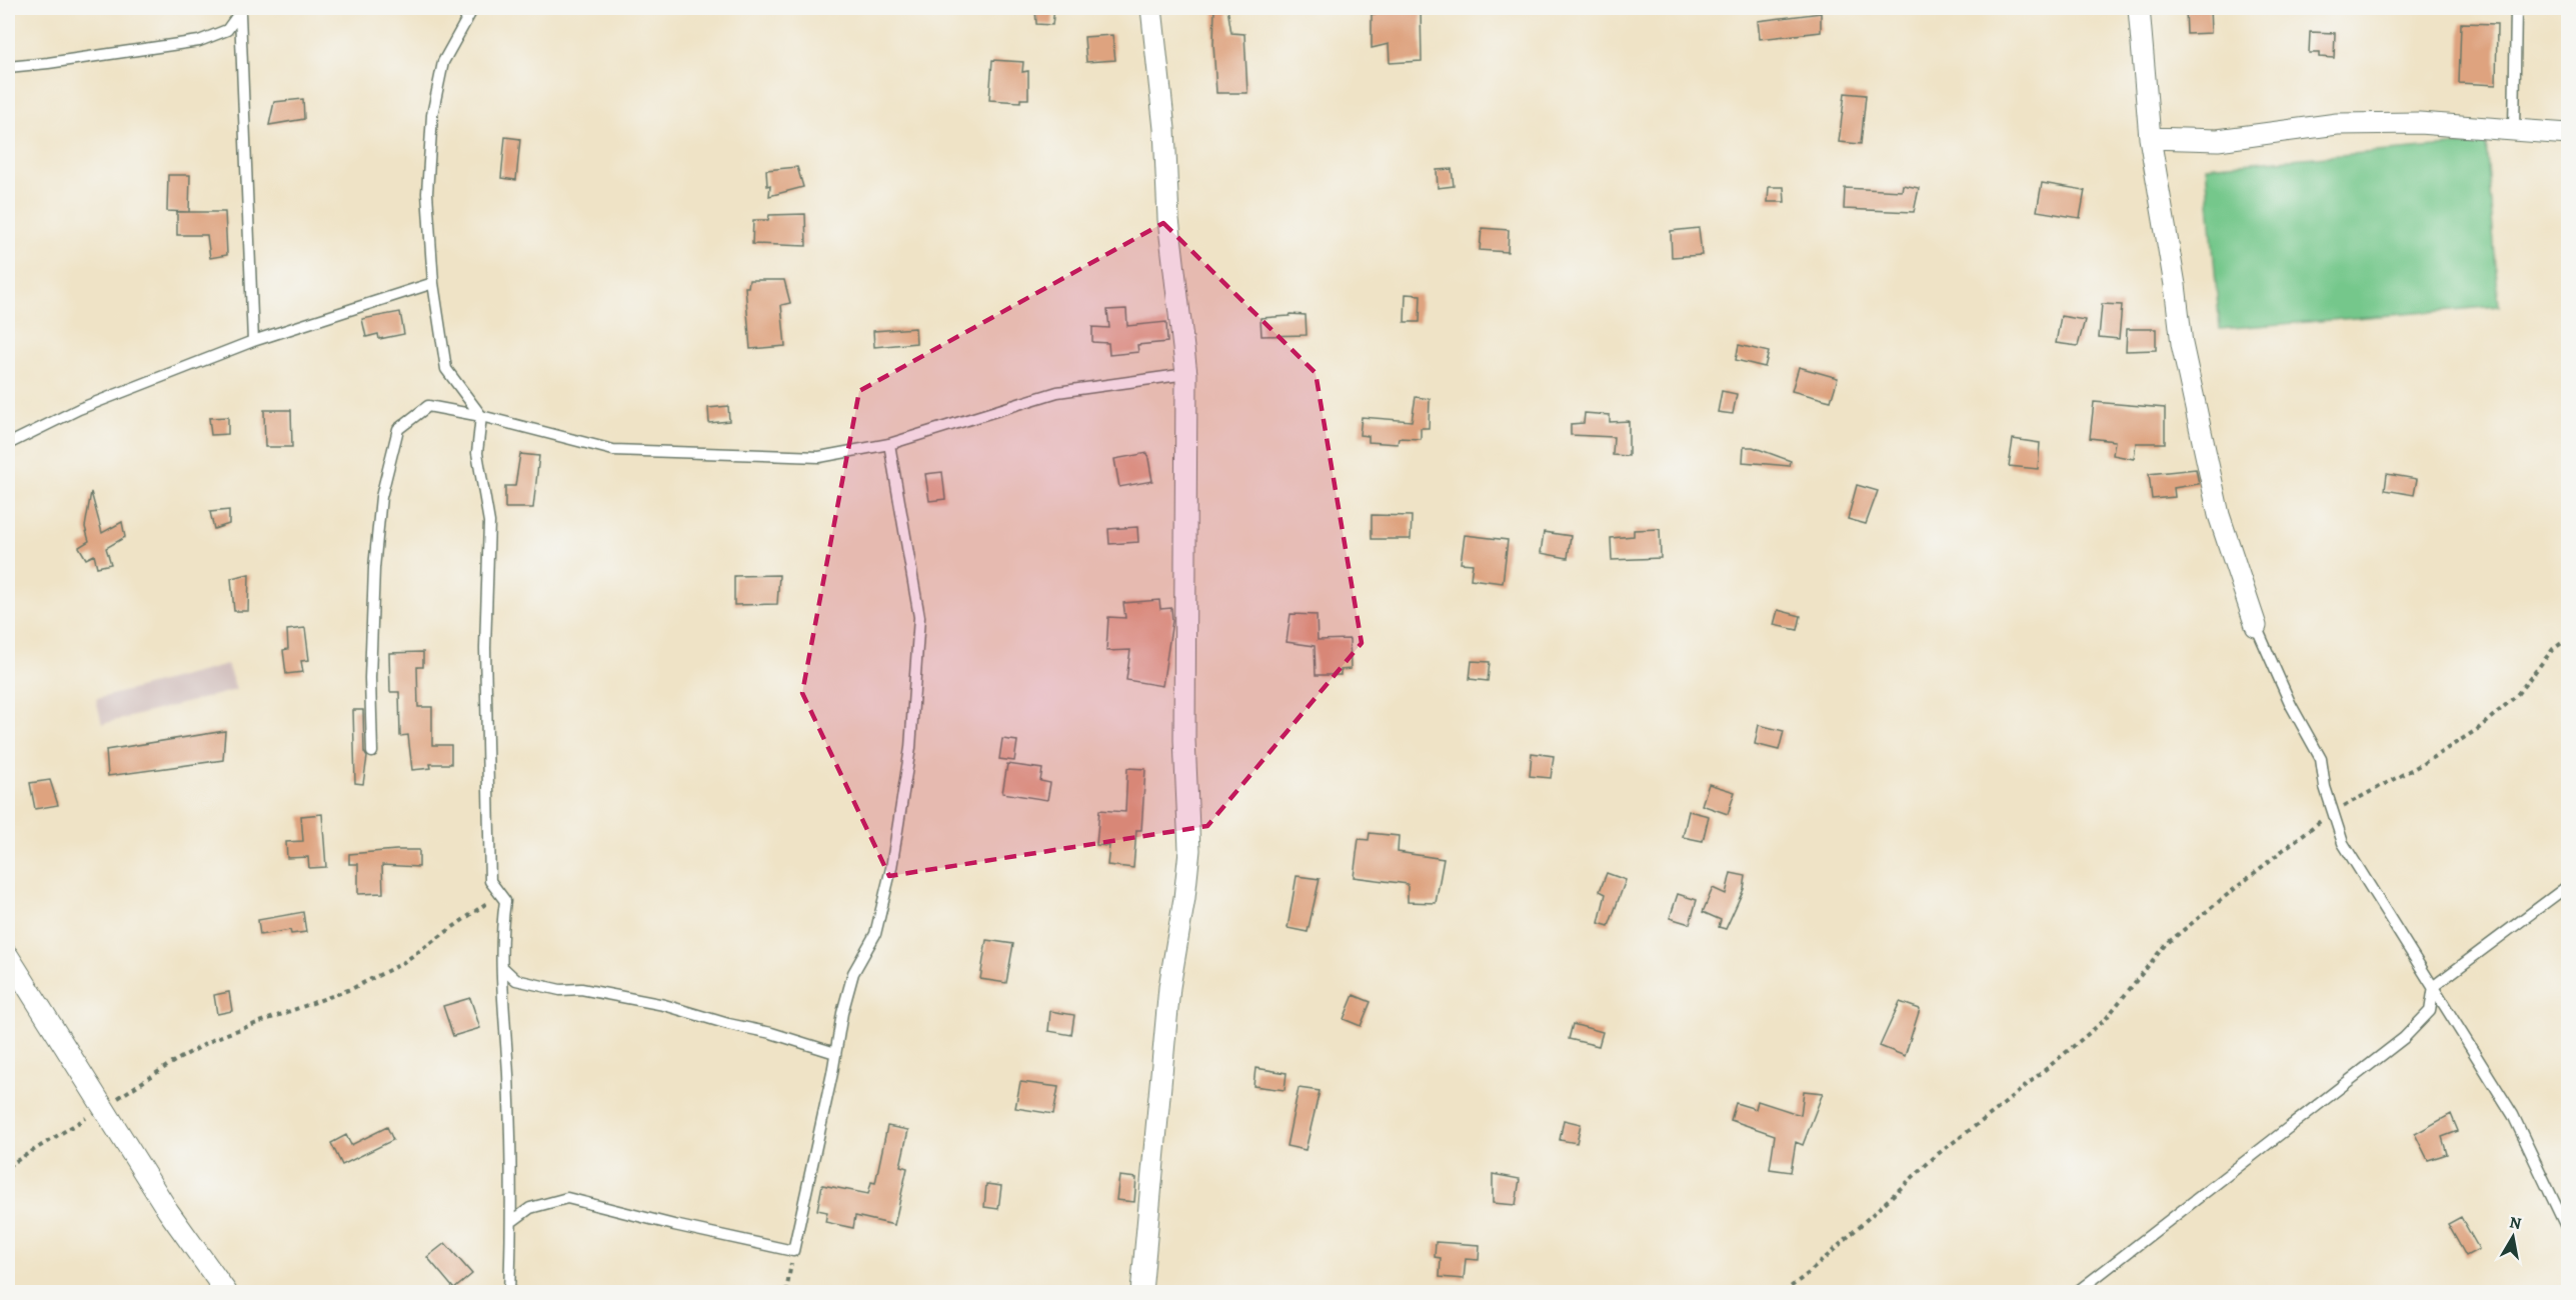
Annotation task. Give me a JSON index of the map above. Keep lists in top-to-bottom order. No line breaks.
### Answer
{"north":"top"}
